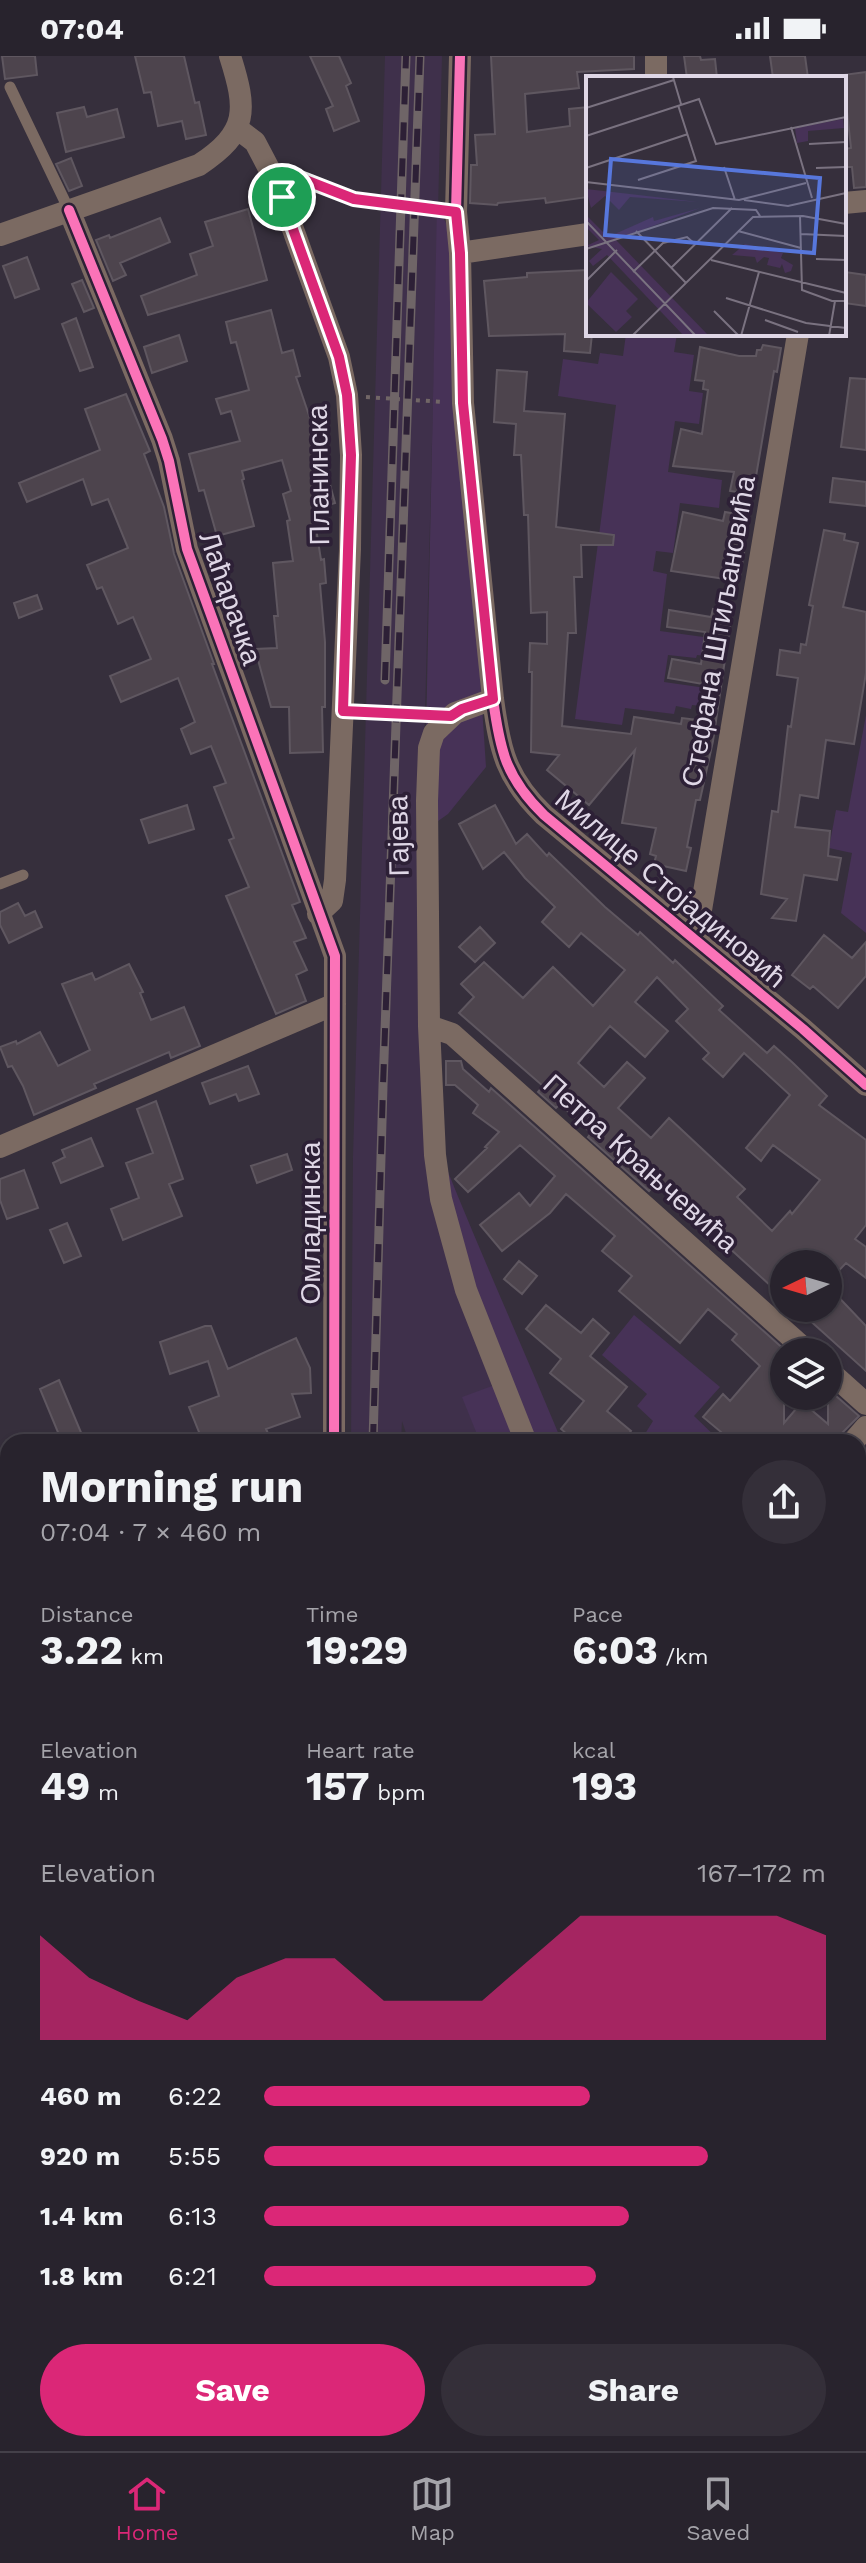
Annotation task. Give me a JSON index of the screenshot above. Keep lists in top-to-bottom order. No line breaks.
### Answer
{"streets":{"street":["Планинска","Лаћарачка","Стефана Штиљановића","Гајева","Милице Стојадиновић","Петра Крањчевића","Омладинска"]},"crossings":[["Планинска","Лаћарачка"],["Лаћарачка","Омладинска"],["Стефана Штиљановића","Милице Стојадиновић"],["Гајева","Петра Крањчевића"]],"north":"left","page":{"status":"07:04","heading":["Morning run","07:04 · 7 × 460 m"],"stats":[["Distance","3.22 km"],["Time","19:29"],["Pace","6:03 /km"],["Elevation","49 m"],["Heart rate","157 bpm"],["kcal","193"]],"chart":["Elevation","167–172 m"],"list":[{"name":"460 m","note":"6:22"},{"name":"920 m","note":"5:55"},{"name":"1.4 km","note":"6:13"},{"name":"1.8 km","note":"6:21"}],"buttons":["Save","Share"],"tabs":["Home","Map","Saved"]}}
